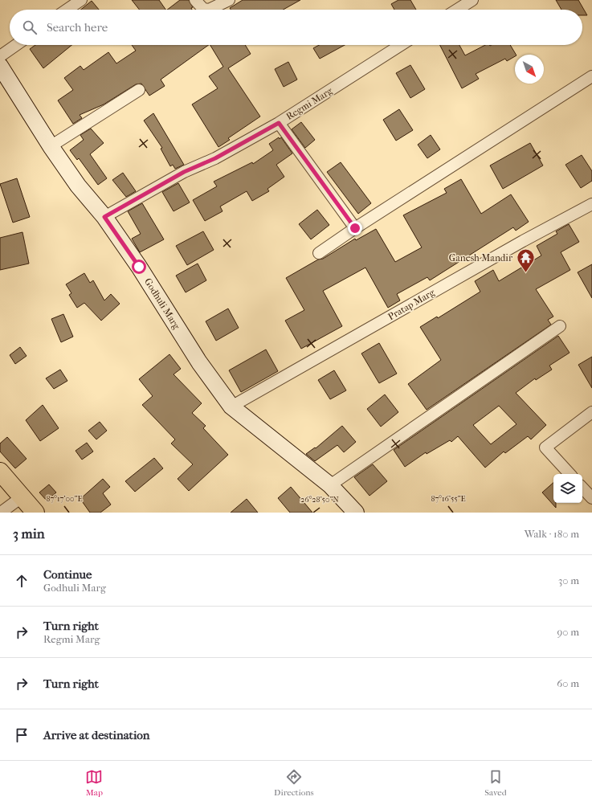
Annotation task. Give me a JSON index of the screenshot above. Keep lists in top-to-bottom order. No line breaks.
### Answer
{"streets":{"main road":["Godhuli Marg"],"street":["Regmi Marg","Pratap Marg"]},"crossings":[["Regmi Marg","Godhuli Marg"],["Godhuli Marg","Pratap Marg"]],"places":{"temple":["Ganesh Mandir"]},"north":"bottom right","page":{"search":"Search here","heading":["3 min","Walk · 180 m"],"list":[["Continue","Godhuli Marg","30 m"],["Turn right","Regmi Marg","90 m"],["Turn right","60 m"],"Arrive at destination"],"nav":["Map","Directions","Saved"]},"coordinates":["87°17'00\"E","87°16'55\"E","26°28'50\"N"]}
